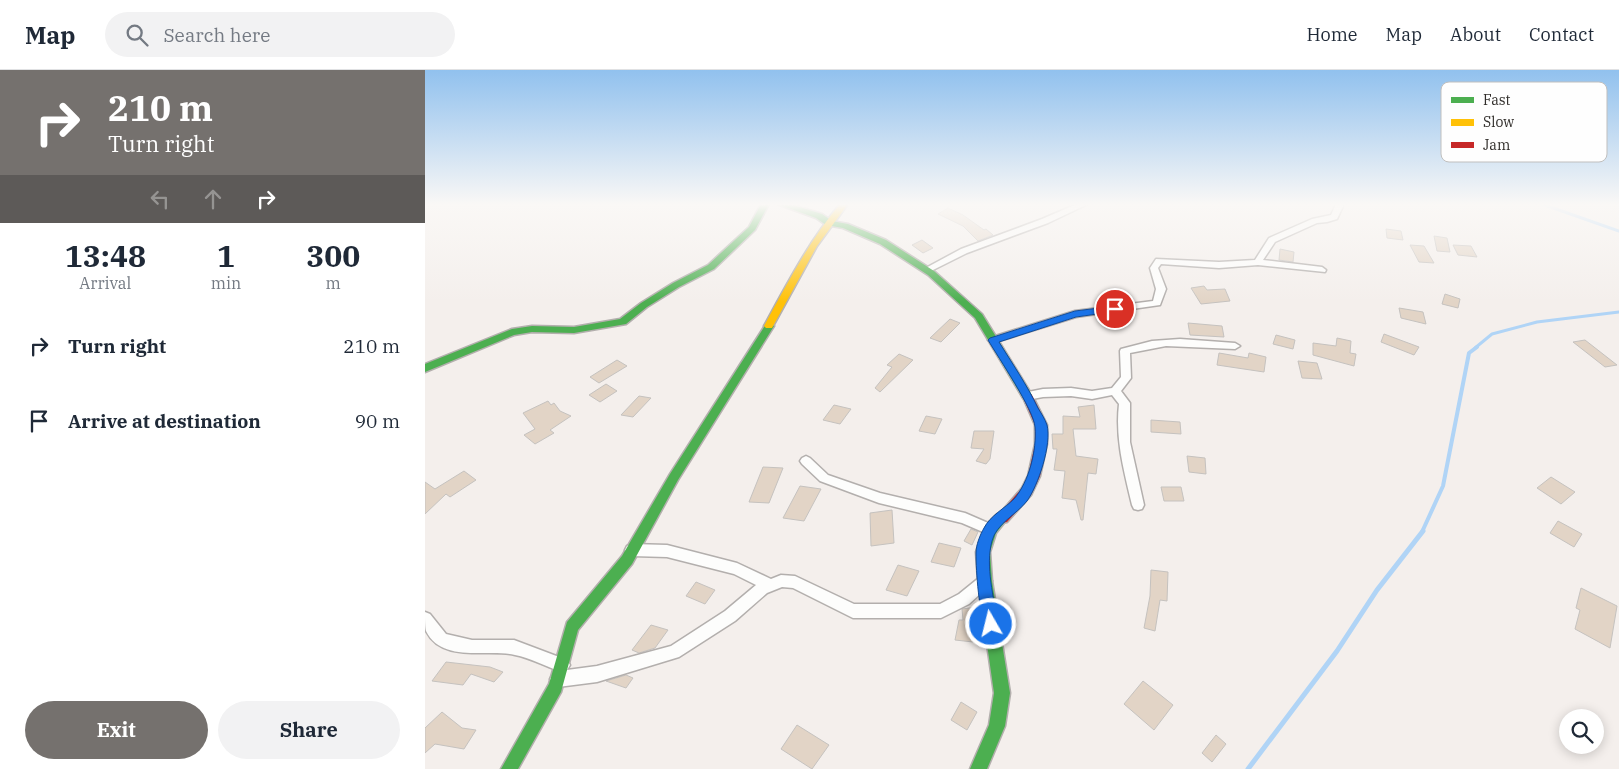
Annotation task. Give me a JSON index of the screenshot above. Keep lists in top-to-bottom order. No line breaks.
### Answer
{"legend":["Fast","Slow","Jam"],"page":{"header":"Map","search":"Search here","nav":["Home","Map","About","Contact"],"turn":["210 m","Turn right"],"eta":["13:48","Arrival","1","min","300","m"],"list":[{"name":"Turn right","value":"210 m"},{"name":"Arrive at destination","value":"90 m"}],"buttons":["Exit","Share"]}}
